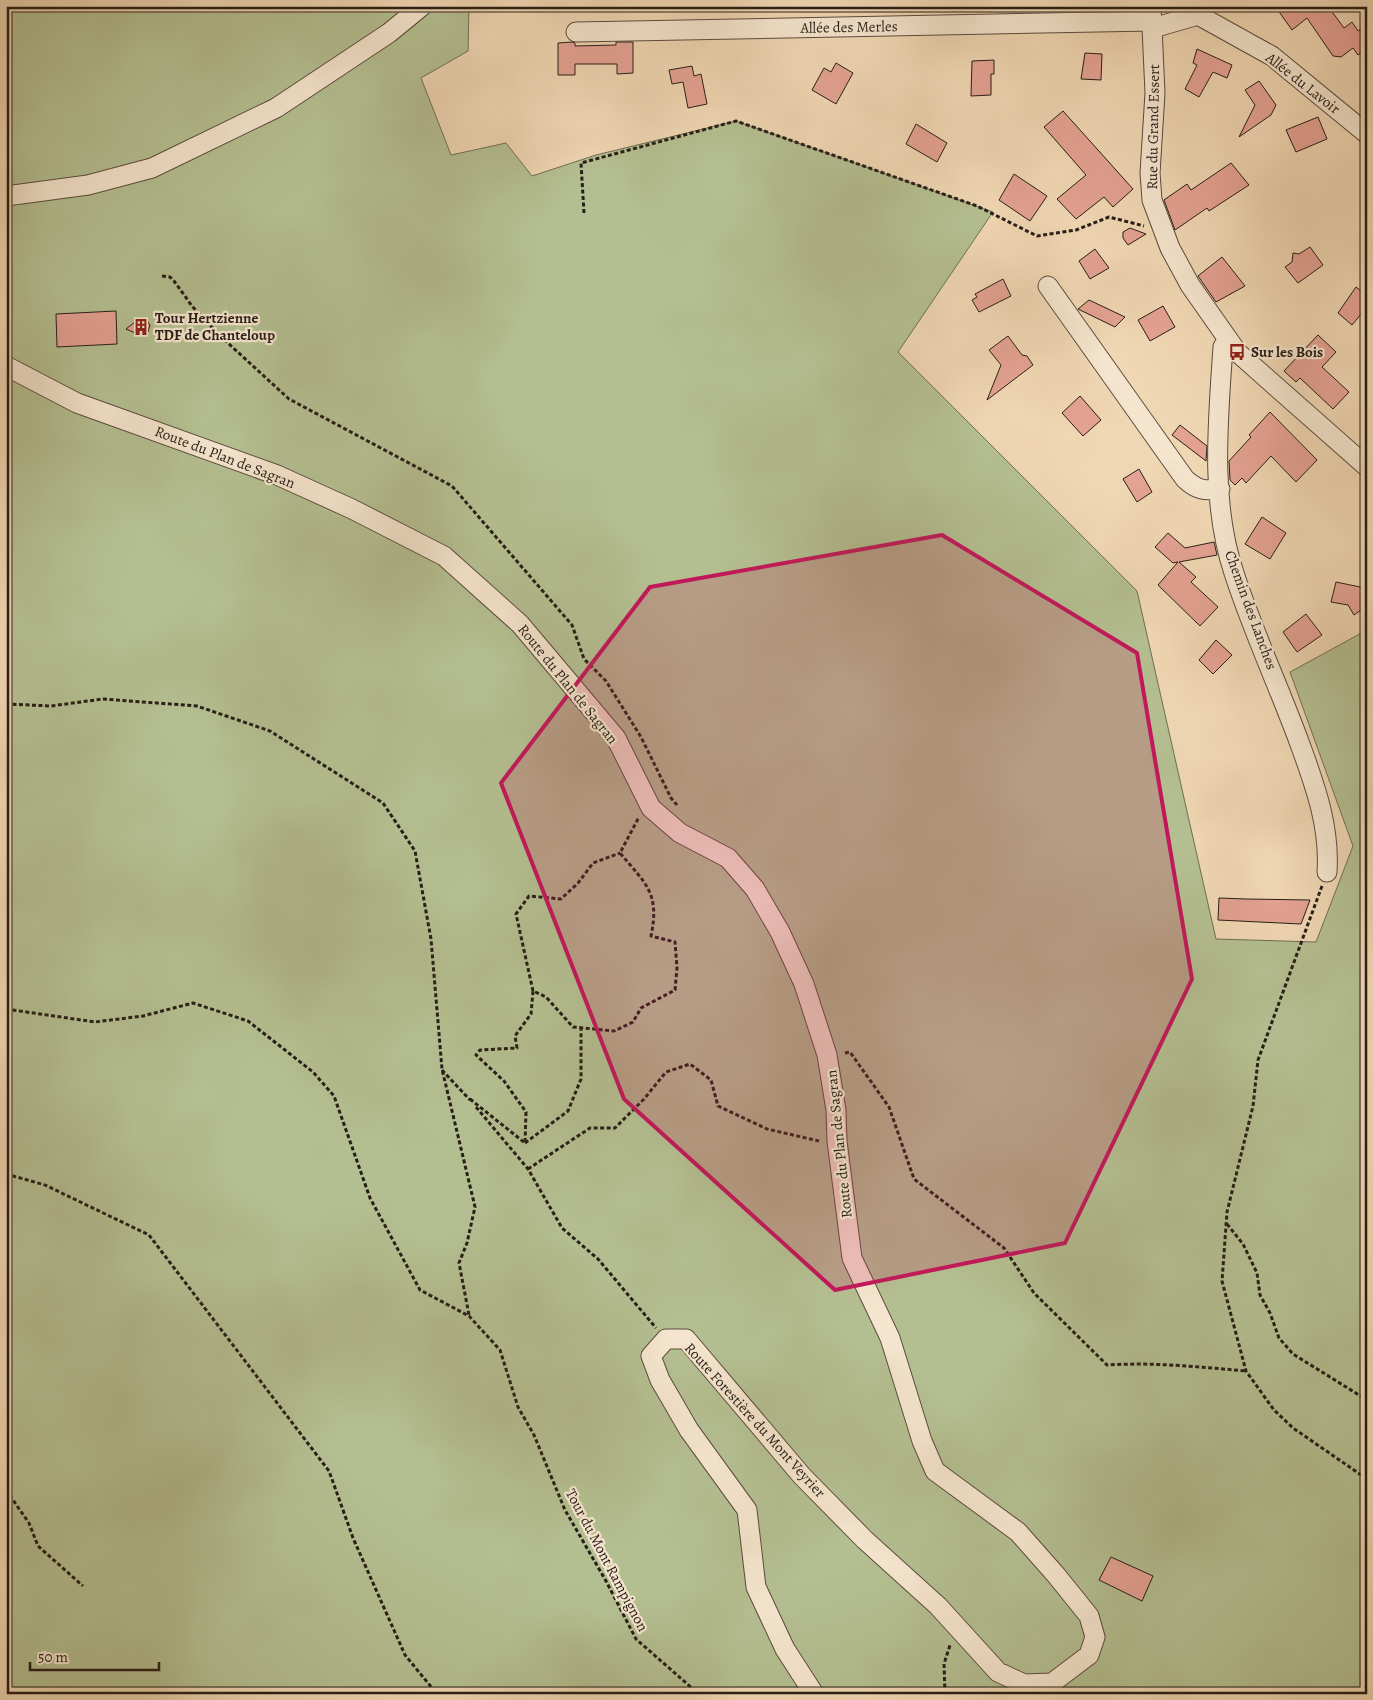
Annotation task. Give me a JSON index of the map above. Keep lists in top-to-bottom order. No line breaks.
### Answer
{"streets":{"street":["Allée des Merles","Allée du Lavoir","Rue du Grand Essert","Route du Plan de Sagran","Chemin des Lanches","Route Forestière du Mont Veyrier"],"path":["Tour du Mont Rampignon"]},"crossings":[["Allée des Merles","Allée du Lavoir"],["Allée des Merles","Rue du Grand Essert"],["Allée du Lavoir","Rue du Grand Essert"],["Rue du Grand Essert","Chemin des Lanches"],["Route du Plan de Sagran","Route Forestière du Mont Veyrier"]],"places":{"building":["Tour Hertzienne TDF de Chanteloup"],"bus stop":["Sur les Bois"]},"scale_bar":"50 m"}
